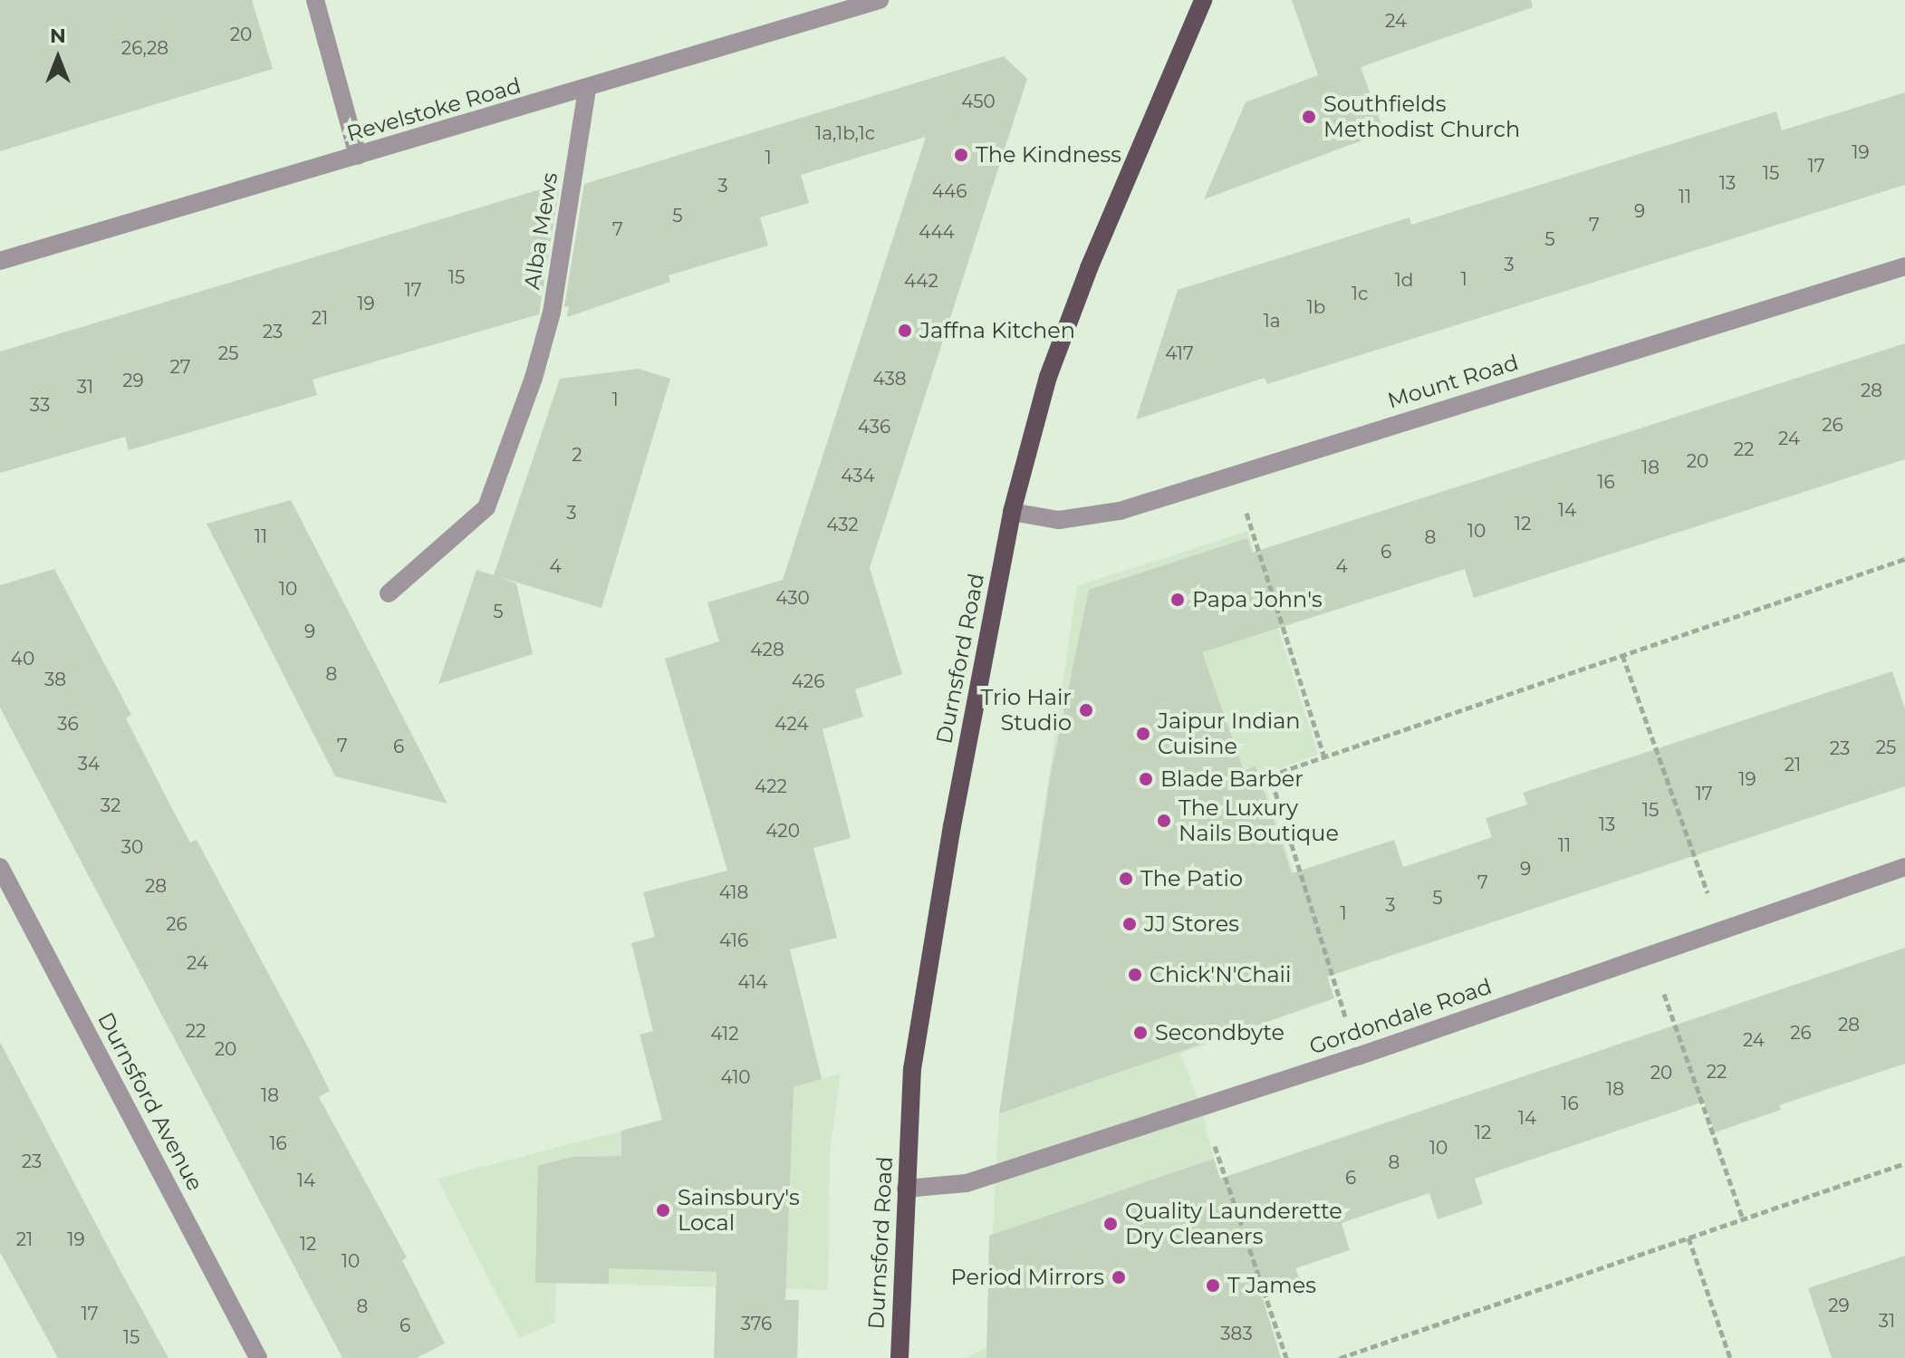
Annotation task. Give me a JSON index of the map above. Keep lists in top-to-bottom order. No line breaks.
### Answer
{"streets":{"main road":["Durnsford Road"],"street":["Revelstoke Road","Alba Mews","Mount Road","Gordondale Road","Durnsford Avenue"]},"crossings":[["Revelstoke Road","Alba Mews"],["Mount Road","Durnsford Road"],["Durnsford Road","Gordondale Road"]],"places":["Southfields Methodist Church","The Kindness","Jaffna Kitchen","Papa John's","Trio Hair Studio","Jaipur Indian Cuisine","Blade Barber","The Luxury Nails Boutique","The Patio","JJ Stores","Chick'N'Chaii","Secondbyte","Sainsbury's Local","Quality Launderette Dry Cleaners","Period Mirrors","T James"],"house_numbers":["24","20","26,28","450","1a,1b,1c","19","1","17","15","13","3","446","11","9","5","7","7","444","5","3","15","1","1d","442","17","1c","19","1b","21","1a","23","25","417","27","438","29","31","28","1","33","26","436","24","22","2","20","18","434","16","14","3","12","432","10","11","8","6","4","4","10","430","5","9","428","40","8","38","426","36","424","7","6","25","23","34","21","19","422","17","32","15","13","420","11","30","9","7","28","418","5","3","1","26","416","24","414","28","22","26","412","24","20","22","20","410","18","18","16","14","12","16","10","23","8","6","14","21","19","12","10","29","8","17","31","376","6","383","15"],"north":"top"}
